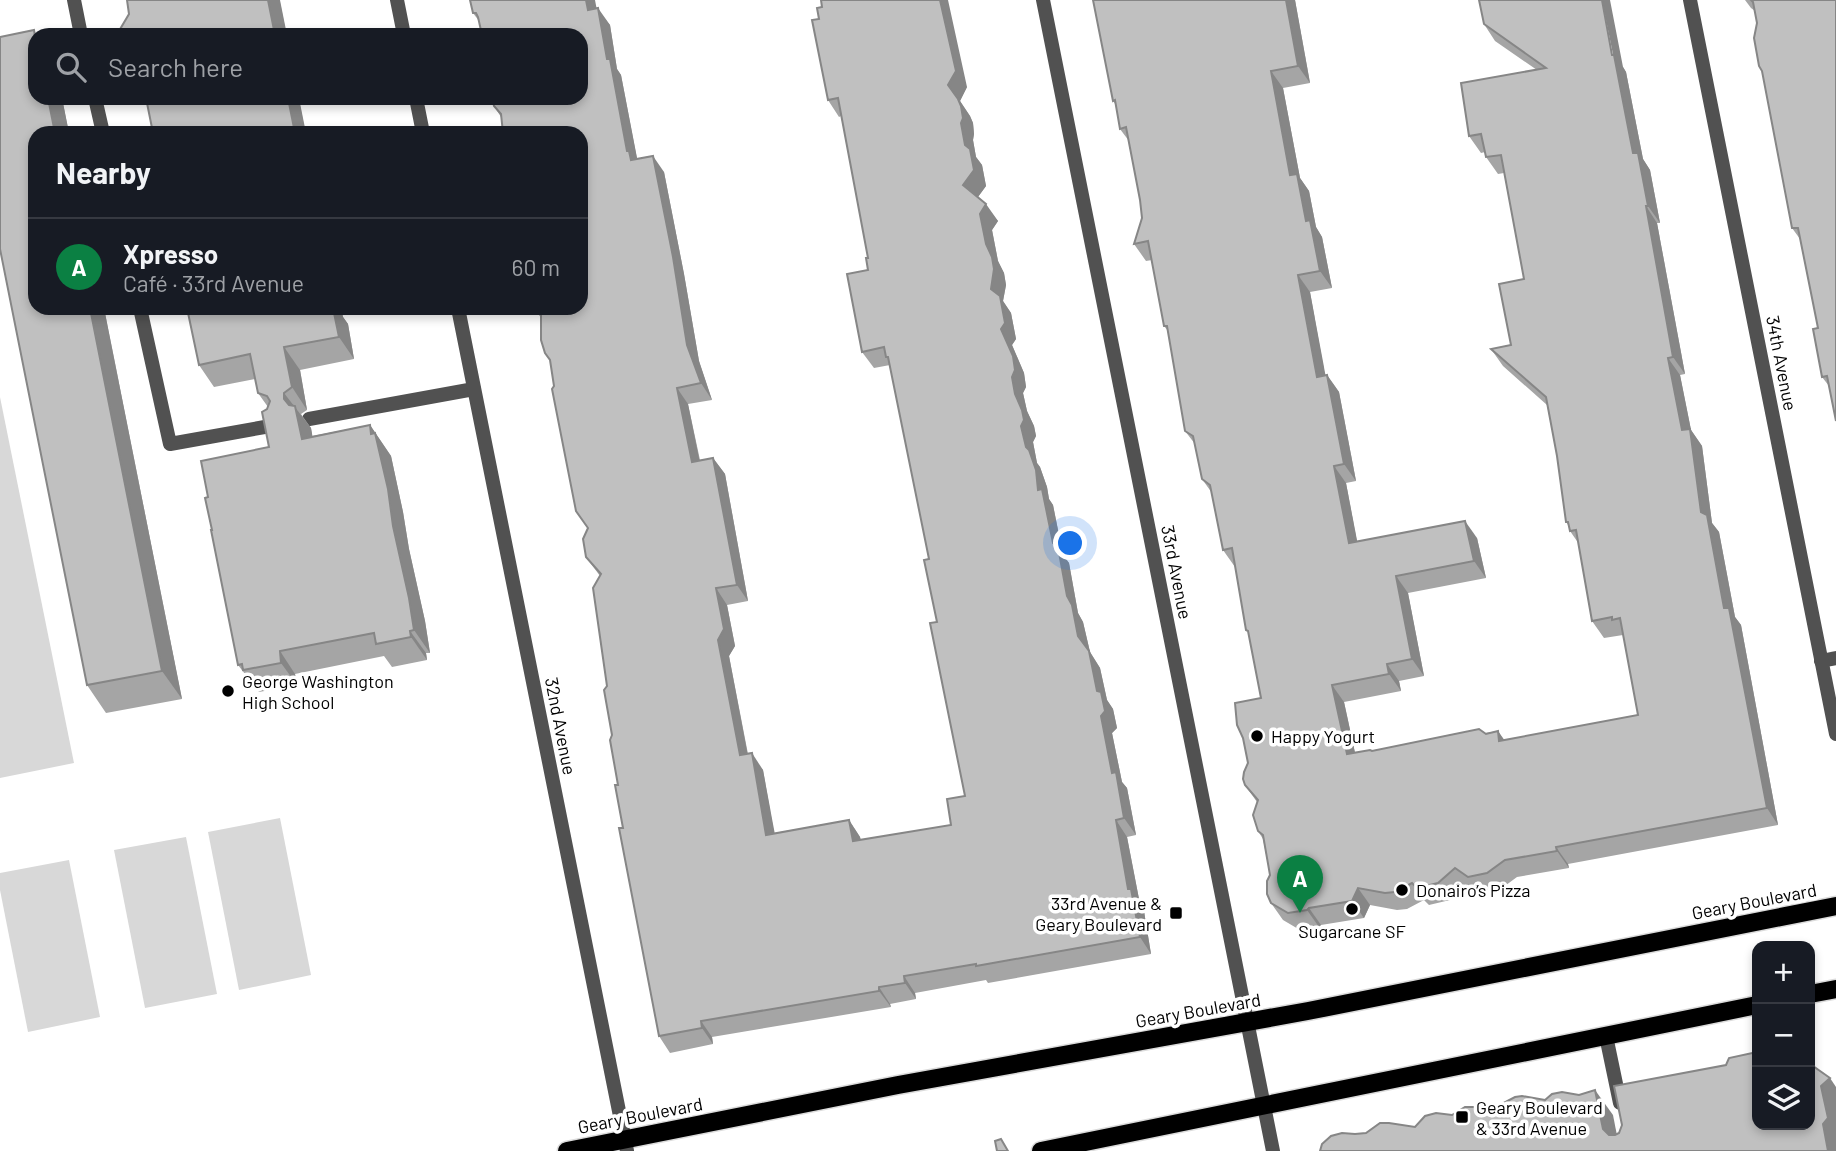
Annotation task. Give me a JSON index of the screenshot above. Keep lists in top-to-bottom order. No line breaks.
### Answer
{"streets":{"main road":["Geary Boulevard"],"street":["34th Avenue","33rd Avenue","32nd Avenue"]},"crossings":[["33rd Avenue","Geary Boulevard"],["32nd Avenue","Geary Boulevard"]],"places":{"other":["George Washington High School","Happy Yogurt","Donairo’s Pizza","Sugarcane SF"],"transit":["33rd Avenue & Geary Boulevard","Geary Boulevard & 33rd Avenue"]},"page":{"search":"Search here","heading":"Nearby","list":[{"mark":"A","name":"Xpresso","note":"Café · 33rd Avenue","value":"60 m"}],"pins":"A","map_buttons":["+","−"]}}
